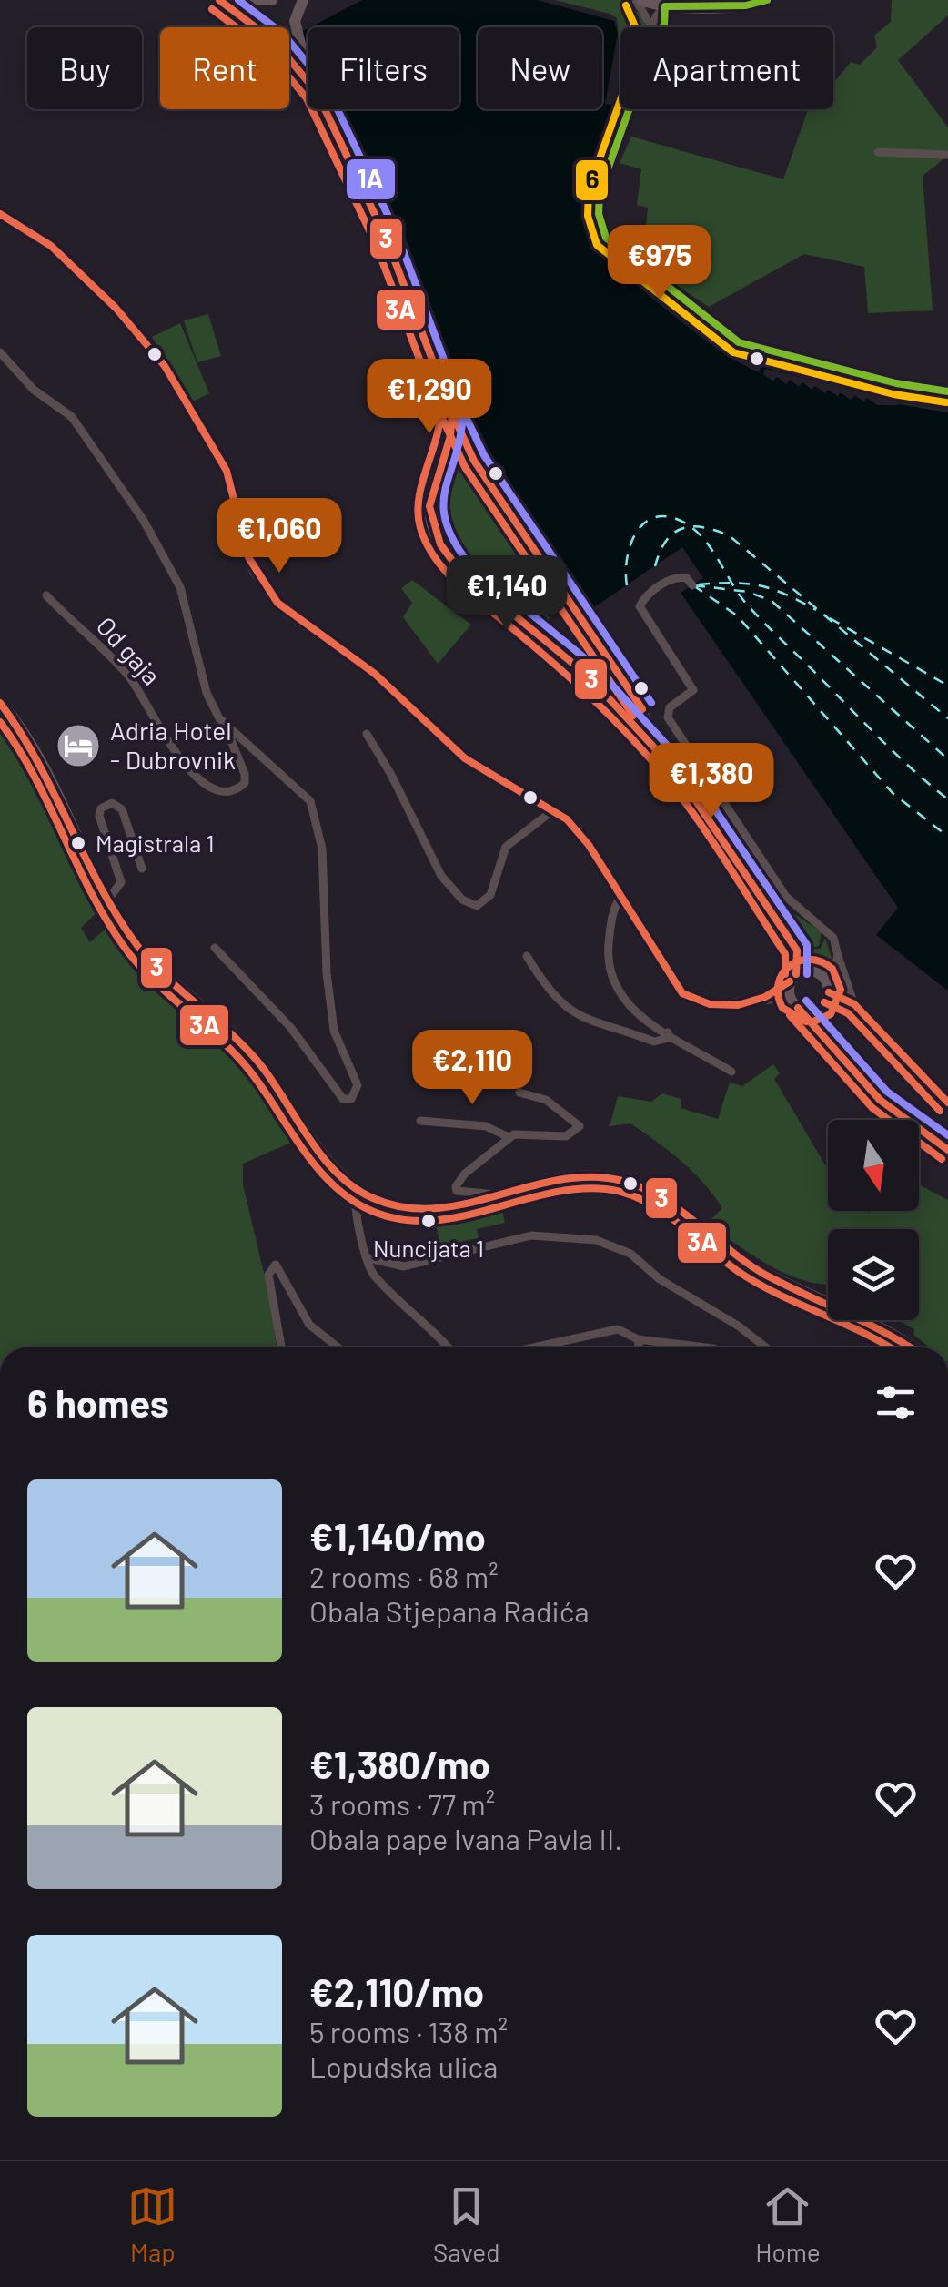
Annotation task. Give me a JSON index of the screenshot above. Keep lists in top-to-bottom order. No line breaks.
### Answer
{"streets":{"street":["Od gaja"]},"places":{"hotel":["Adria Hotel - Dubrovnik"],"other":["Magistrala 1","Nuncijata 1"]},"lines":["transit line 3","transit line 1A","transit line 6","transit line 3A"],"north":"bottom","page":{"chip":["Buy","Rent","Filters","New","Apartment"],"price":["€975","€1,290","€1,060","€1,140","€1,380","€2,110"],"heading":"6 homes","list":[{"name":"€1,140/mo","note":"2 rooms · 68 m² · Obala Stjepana Radića"},{"name":"€1,380/mo","note":"3 rooms · 77 m² · Obala pape Ivana Pavla II."},{"name":"€2,110/mo","note":"5 rooms · 138 m² · Lopudska ulica"}],"tabs":["Map","Saved","Home"]}}
